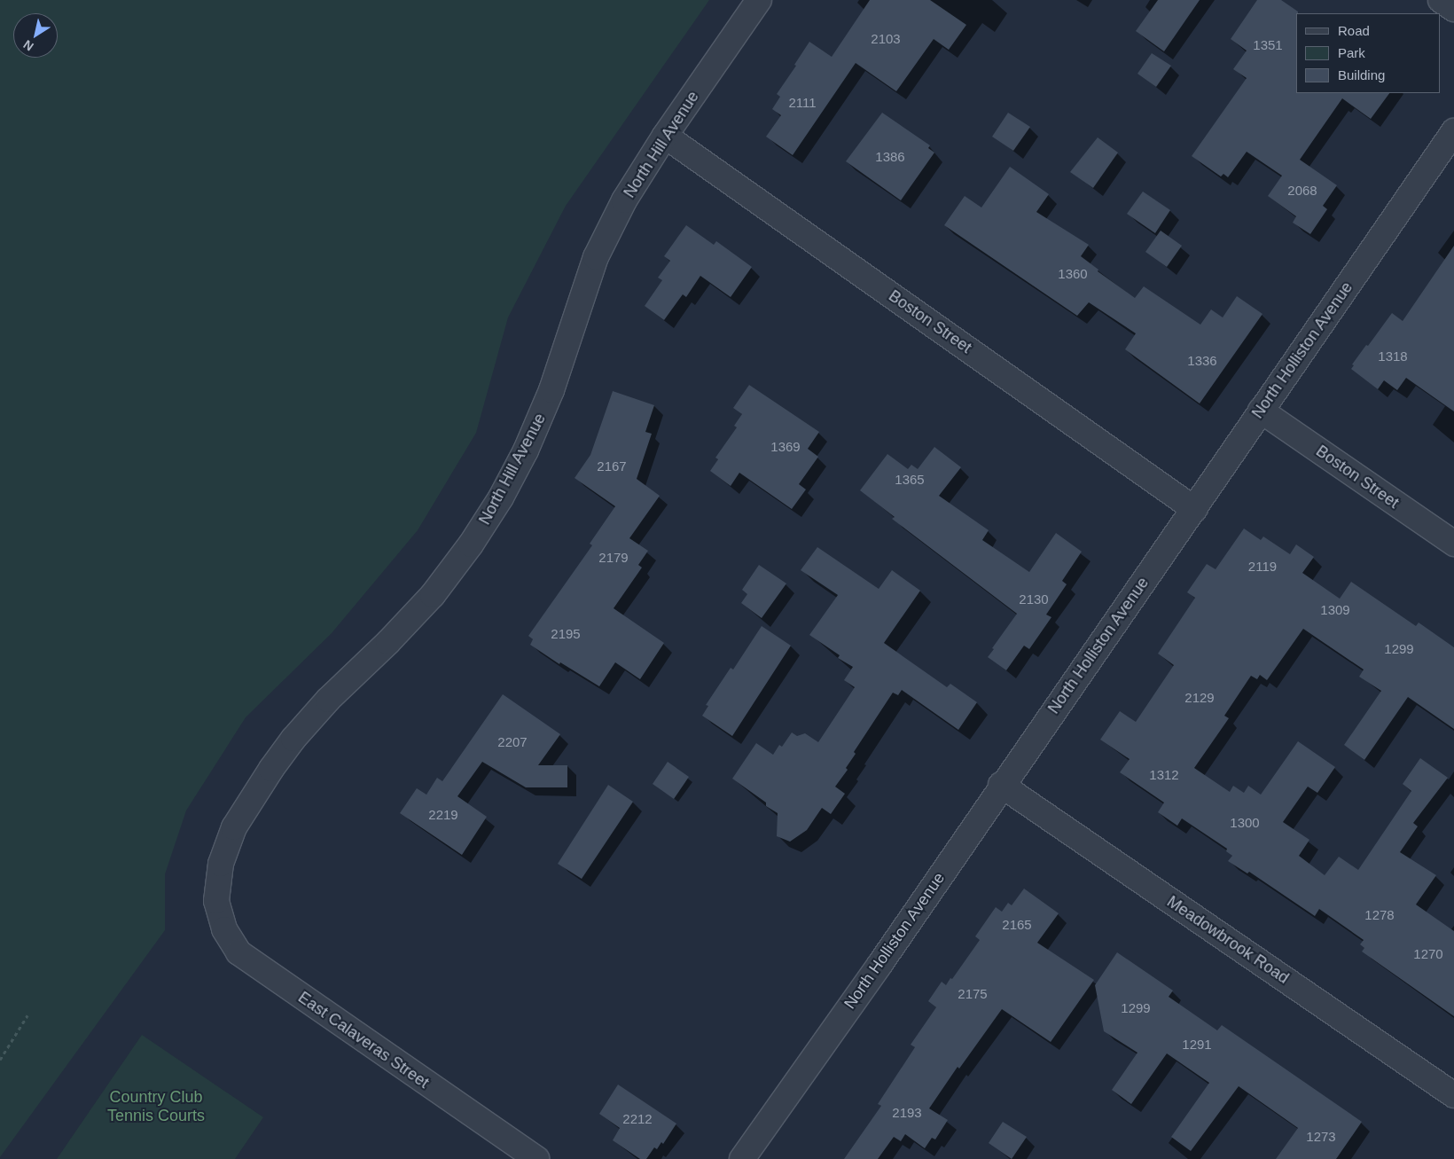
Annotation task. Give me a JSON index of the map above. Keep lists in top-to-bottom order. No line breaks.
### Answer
{"streets":{"street":["North Hill Avenue","Boston Street","North Holliston Avenue","Meadowbrook Road","East Calaveras Street"]},"crossings":[["North Hill Avenue","Boston Street"],["North Hill Avenue","East Calaveras Street"],["Boston Street","North Holliston Avenue"],["North Holliston Avenue","Meadowbrook Road"]],"parks":["Country Club Tennis Courts"],"house_numbers":["2103","1351","2111","1386","2068","1360","1318","1336","1369","2167","1365","2179","2119","2130","1309","2195","1299","2129","2207","1312","2219","1300","1278","2165","1270","2175","1299","1291","2193","2212","1273"],"legend":["Road","Park","Building"],"north":"bottom left"}
